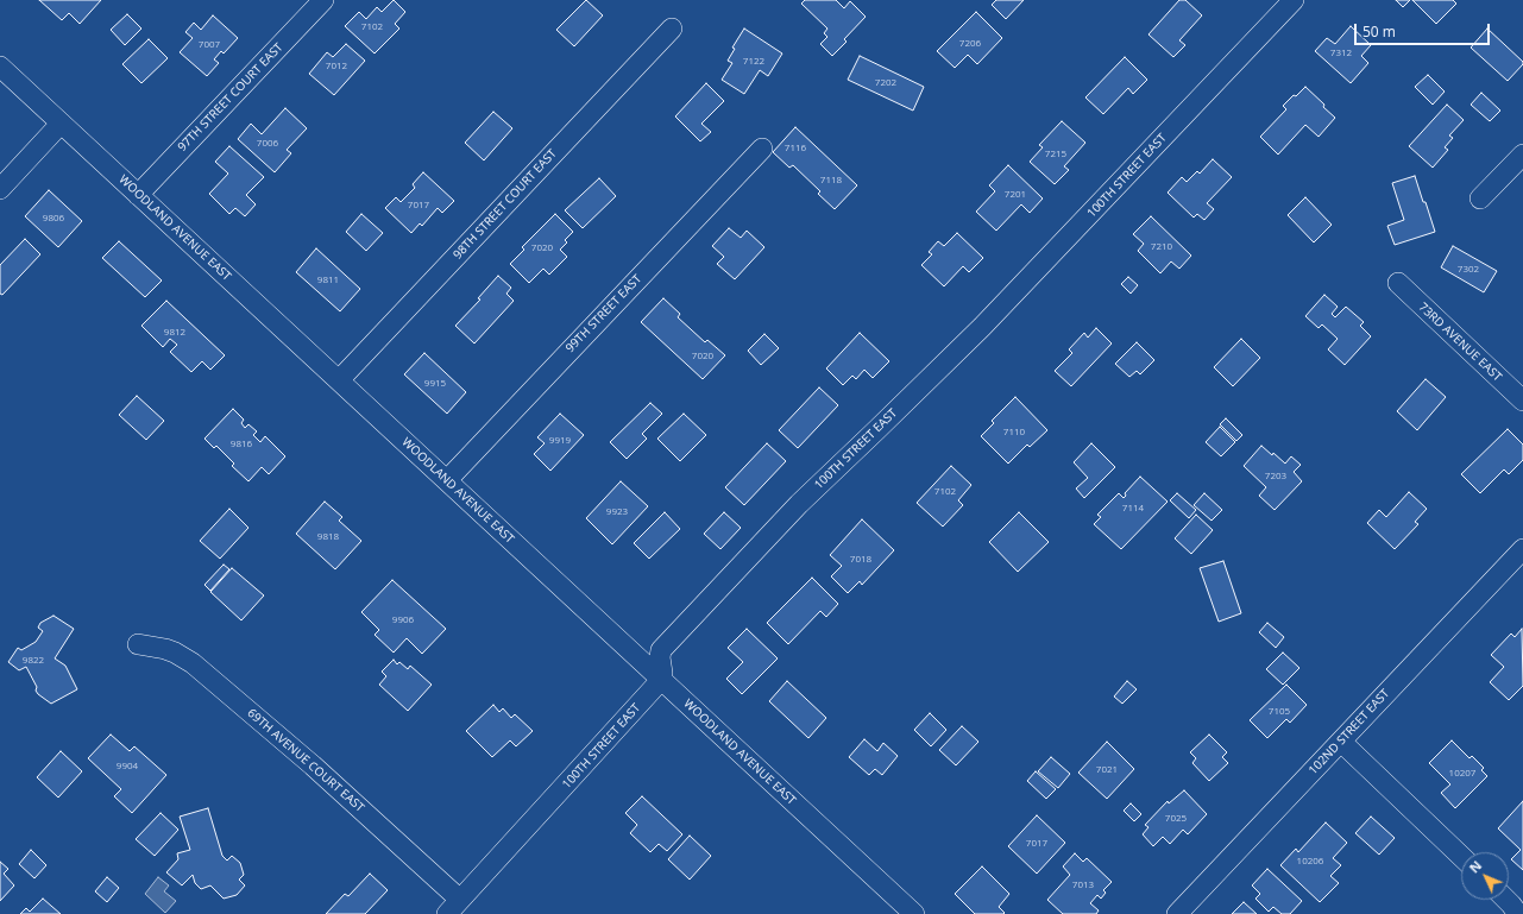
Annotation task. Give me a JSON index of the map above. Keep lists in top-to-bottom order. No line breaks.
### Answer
{"streets":{"street":["97TH STREET COURT EAST","100TH STREET EAST","98TH STREET COURT EAST","WOODLAND AVENUE EAST","99TH STREET EAST","73RD AVENUE EAST","102ND STREET EAST","69TH AVENUE COURT EAST"]},"crossings":[["97TH STREET COURT EAST","WOODLAND AVENUE EAST"],["100TH STREET EAST","WOODLAND AVENUE EAST"],["100TH STREET EAST","69TH AVENUE COURT EAST"],["98TH STREET COURT EAST","WOODLAND AVENUE EAST"],["WOODLAND AVENUE EAST","99TH STREET EAST"]],"house_numbers":["7102","7206","7007","7312","7122","7012","7202","7006","7116","7215","7118","7201","7017","9806","7210","7020","7302","9811","9812","7020","9915","7110","9919","9816","7203","7102","7114","9923","9818","7018","9906","9822","7105","9904","7021","10207","7025","7017","10206","7013"],"scale_bar":"50 m","north":"top left"}
